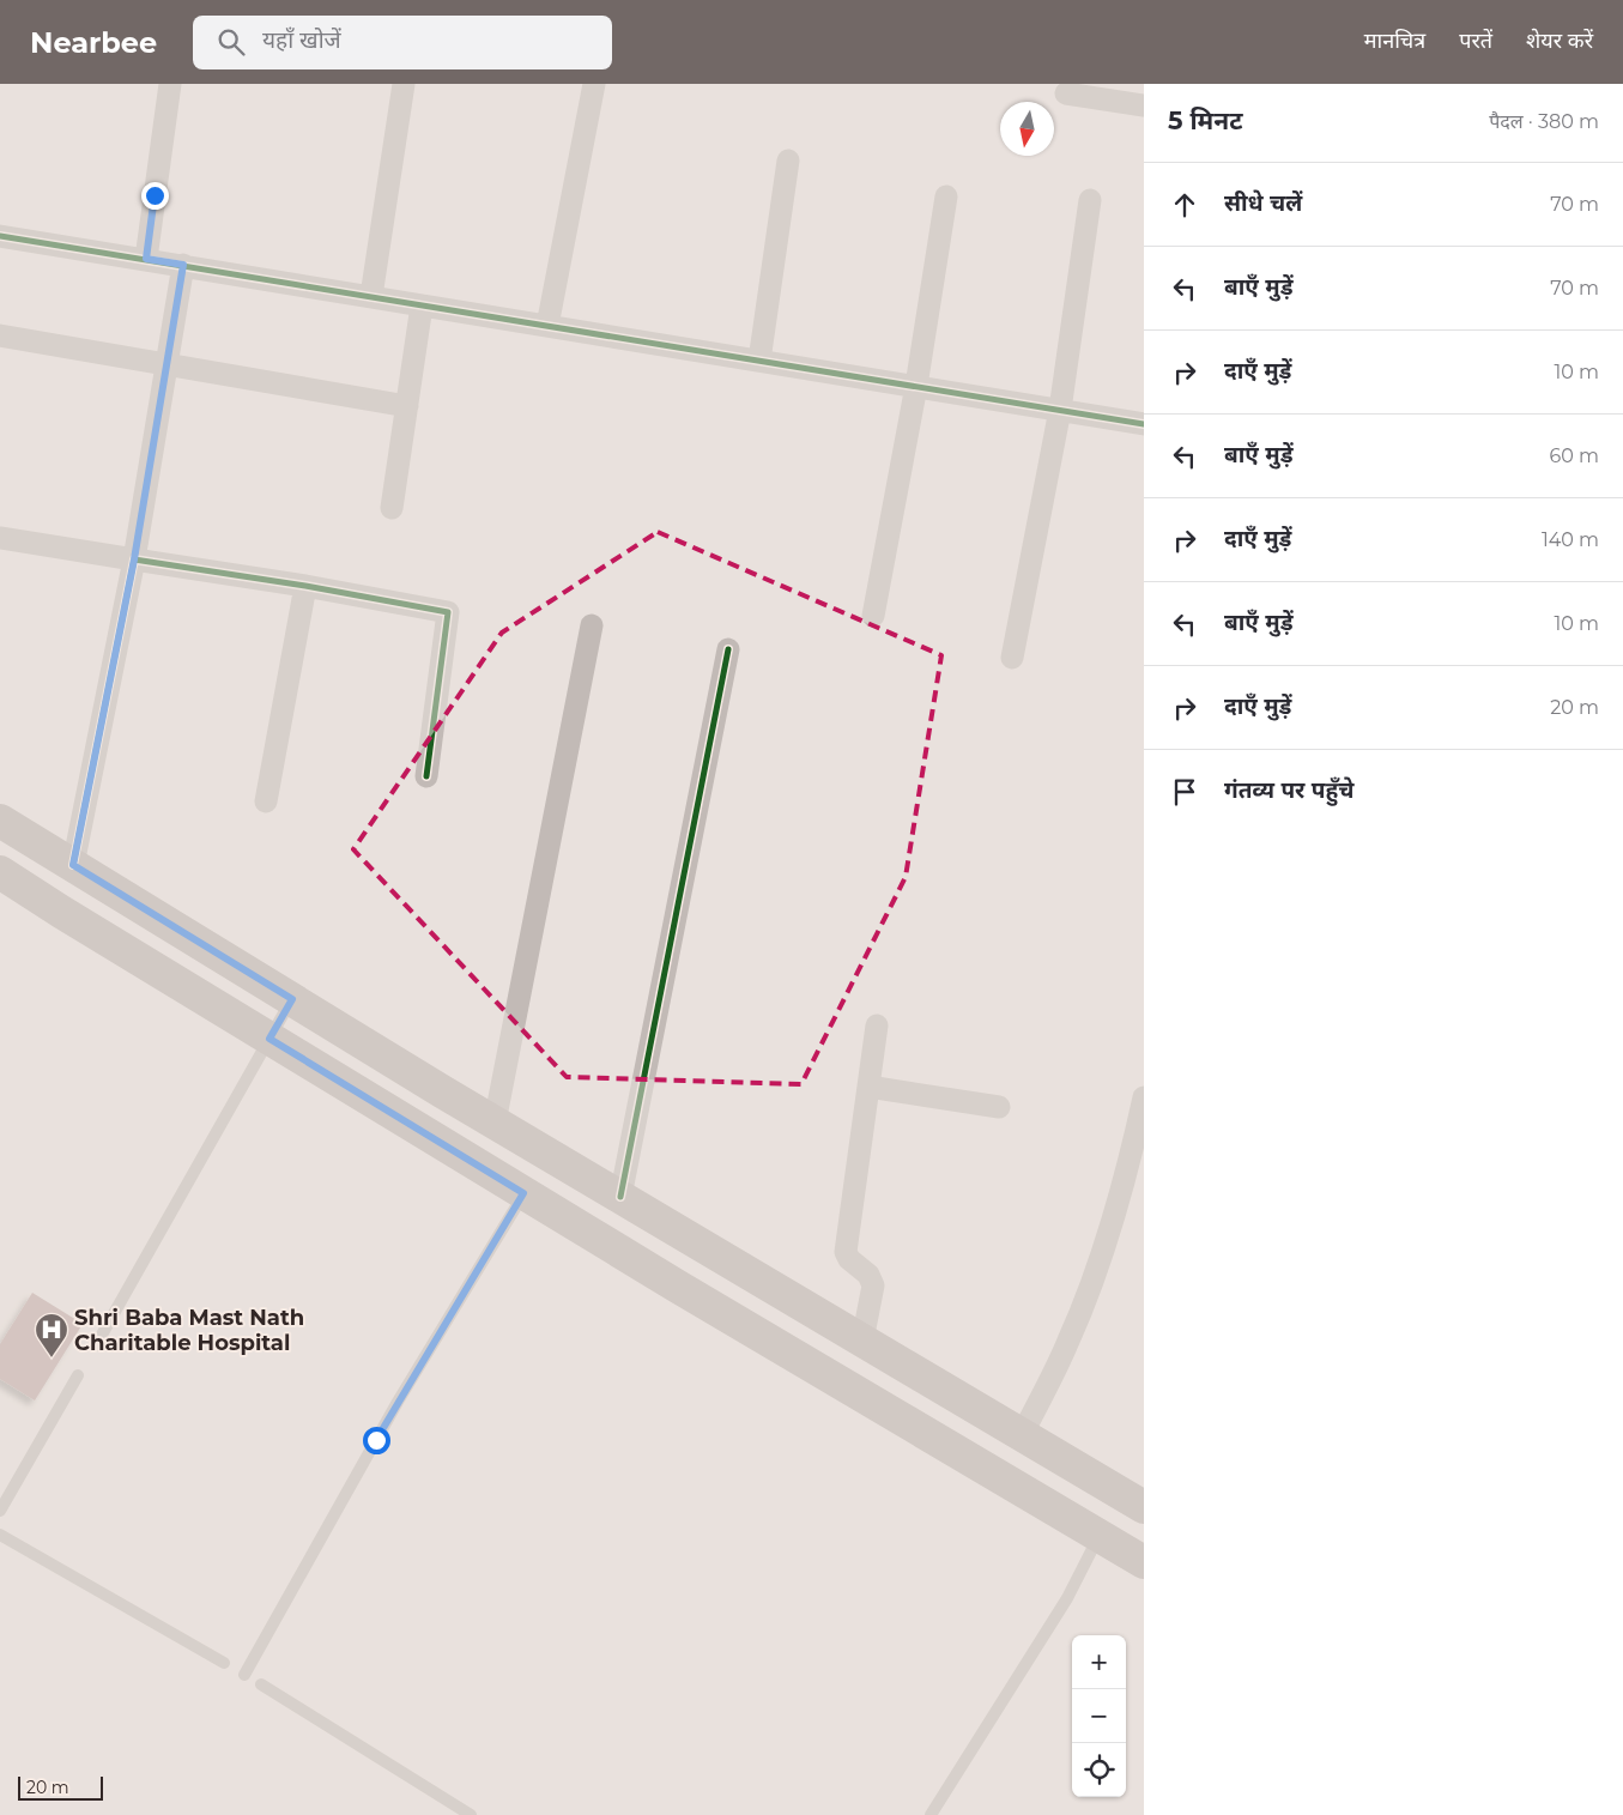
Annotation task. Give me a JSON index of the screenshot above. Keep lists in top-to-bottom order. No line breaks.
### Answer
{"places":{"hospital":["Shri Baba Mast Nath Charitable Hospital"]},"scale_bar":"20 m","north":"bottom","page":{"header":"Nearbee","search":"यहाँ खोजें","nav":["मानचित्र","परतें","शेयर करें"],"heading":["5 मिनट","पैदल · 380 m"],"list":[["सीधे चलें","70 m"],["बाएँ मुड़ें","70 m"],["दाएँ मुड़ें","10 m"],["बाएँ मुड़ें","60 m"],["दाएँ मुड़ें","140 m"],["बाएँ मुड़ें","10 m"],["दाएँ मुड़ें","20 m"],"गंतव्य पर पहुँचे"],"map_buttons":["+","−"],"scale":"20 m"}}
